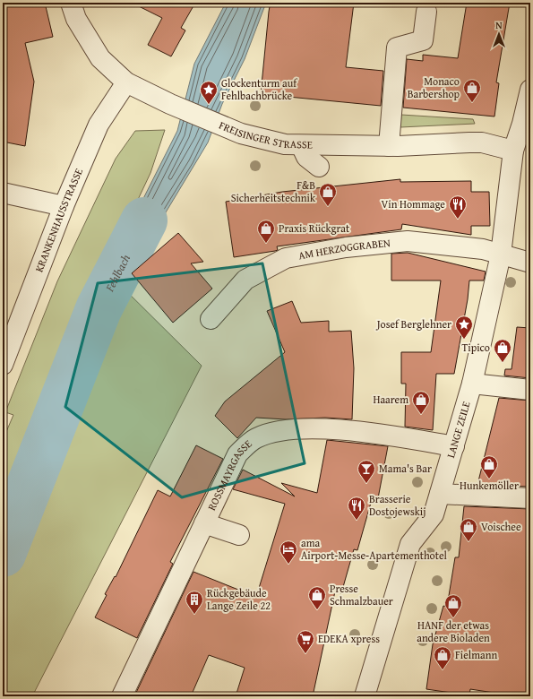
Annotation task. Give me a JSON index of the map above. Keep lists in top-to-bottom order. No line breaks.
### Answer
{"streets":{"street":["FREISINGER STRASSE","KRANKENHAUSSTRASSE","AM HERZOGGRABEN","LANGE ZEILE","ROSSMAYRGASSE"]},"crossings":[["FREISINGER STRASSE","KRANKENHAUSSTRASSE"],["FREISINGER STRASSE","LANGE ZEILE"],["AM HERZOGGRABEN","LANGE ZEILE"],["LANGE ZEILE","ROSSMAYRGASSE"]],"water":["Fehlbach"],"places":{"shop":["Monaco Barbershop","F&B Sicherheitstechnik","Praxis Rückgrat","Tipico","Haarem","Hunkemöller","Voischee","Presse Schmalzbauer","HANF der etwas andere Bioladen","Fielmann"],"place":["Glockenturm auf Fehlbachbrücke","Josef Berglehner"],"restaurant":["Vin Hommage","Brasserie Dostojewskij"],"bar":["Mama's Bar"],"hotel":["ama Airport-Messe-Apartementhotel"],"building":["Rückgebäude Lange Zeile 22"],"supermarket":["EDEKA xpress"]},"north":"top"}
